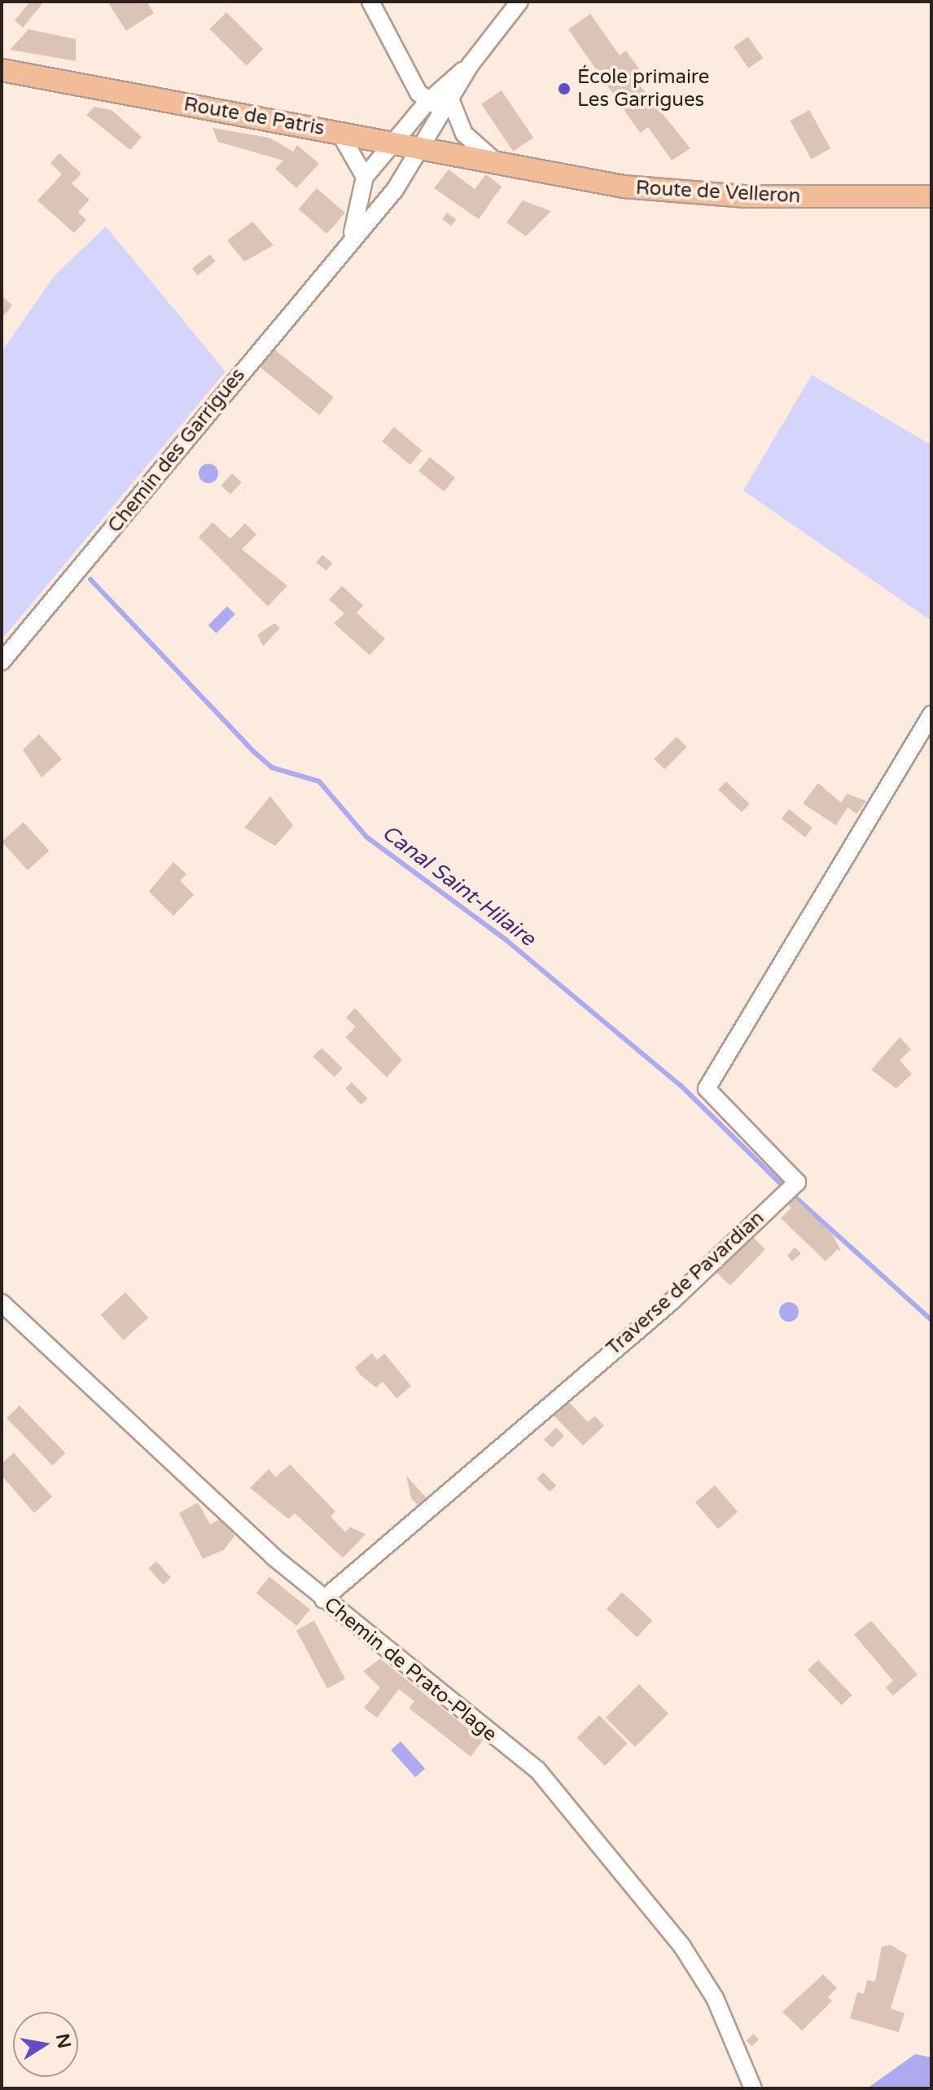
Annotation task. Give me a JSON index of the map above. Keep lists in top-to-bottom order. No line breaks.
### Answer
{"streets":{"main road":["Route de Patris","Route de Velleron"],"street":["Chemin des Garrigues","Traverse de Pavardian","Chemin de Prato-Plage"]},"crossings":[["Route de Patris","Route de Velleron"],["Route de Patris","Chemin des Garrigues"],["Traverse de Pavardian","Chemin de Prato-Plage"]],"water":["Canal Saint-Hilaire"],"places":["École primaire Les Garrigues"],"north":"right"}
